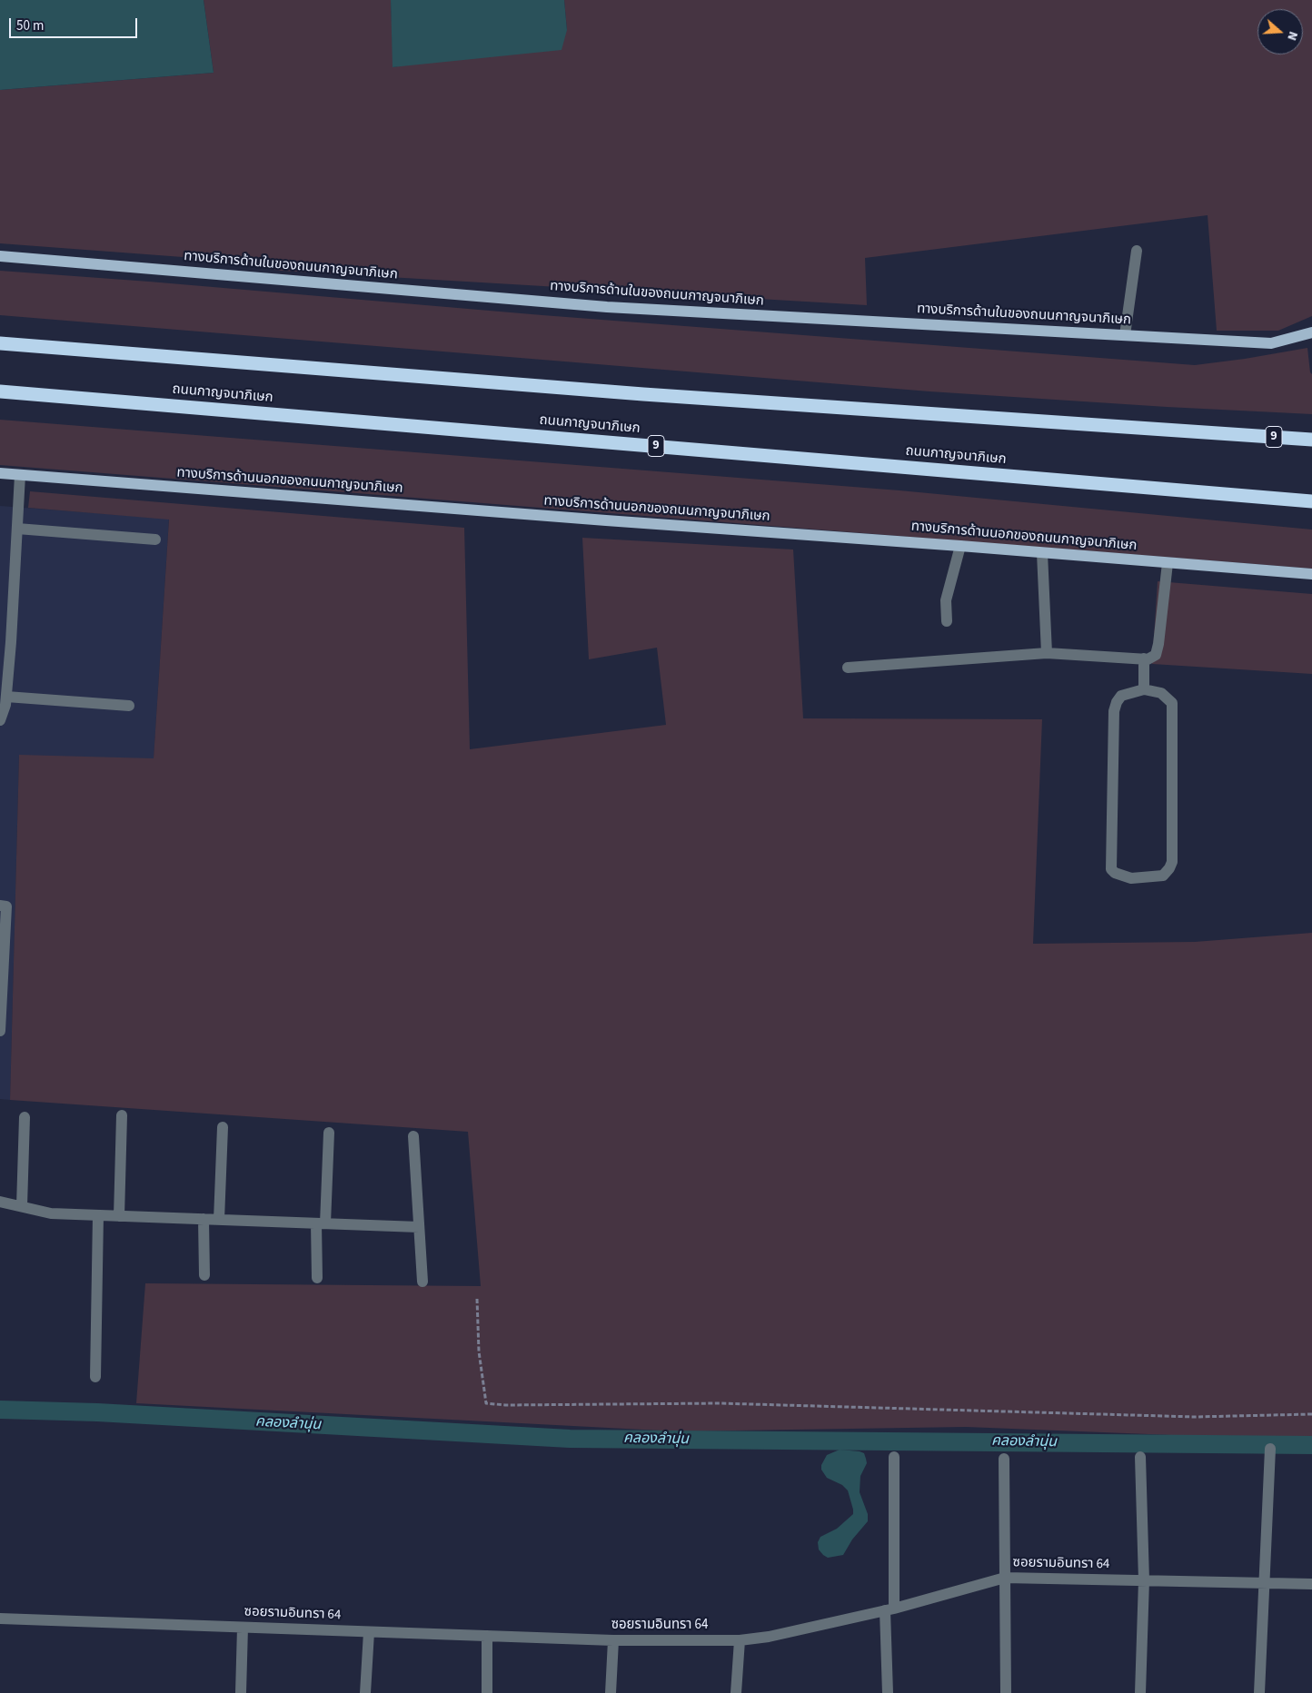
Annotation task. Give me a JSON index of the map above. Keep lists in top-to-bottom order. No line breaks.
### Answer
{"streets":{"highway":["ถนนกาญจนาภิเษก","9"],"main road":["ทางบริการด้านในของถนนกาญจนาภิเษก","ทางบริการด้านนอกของถนนกาญจนาภิเษก"],"street":["ซอยรามอินทรา 64"]},"water":["คลองลำนุ่น"],"scale_bar":"50 m","north":"right"}
